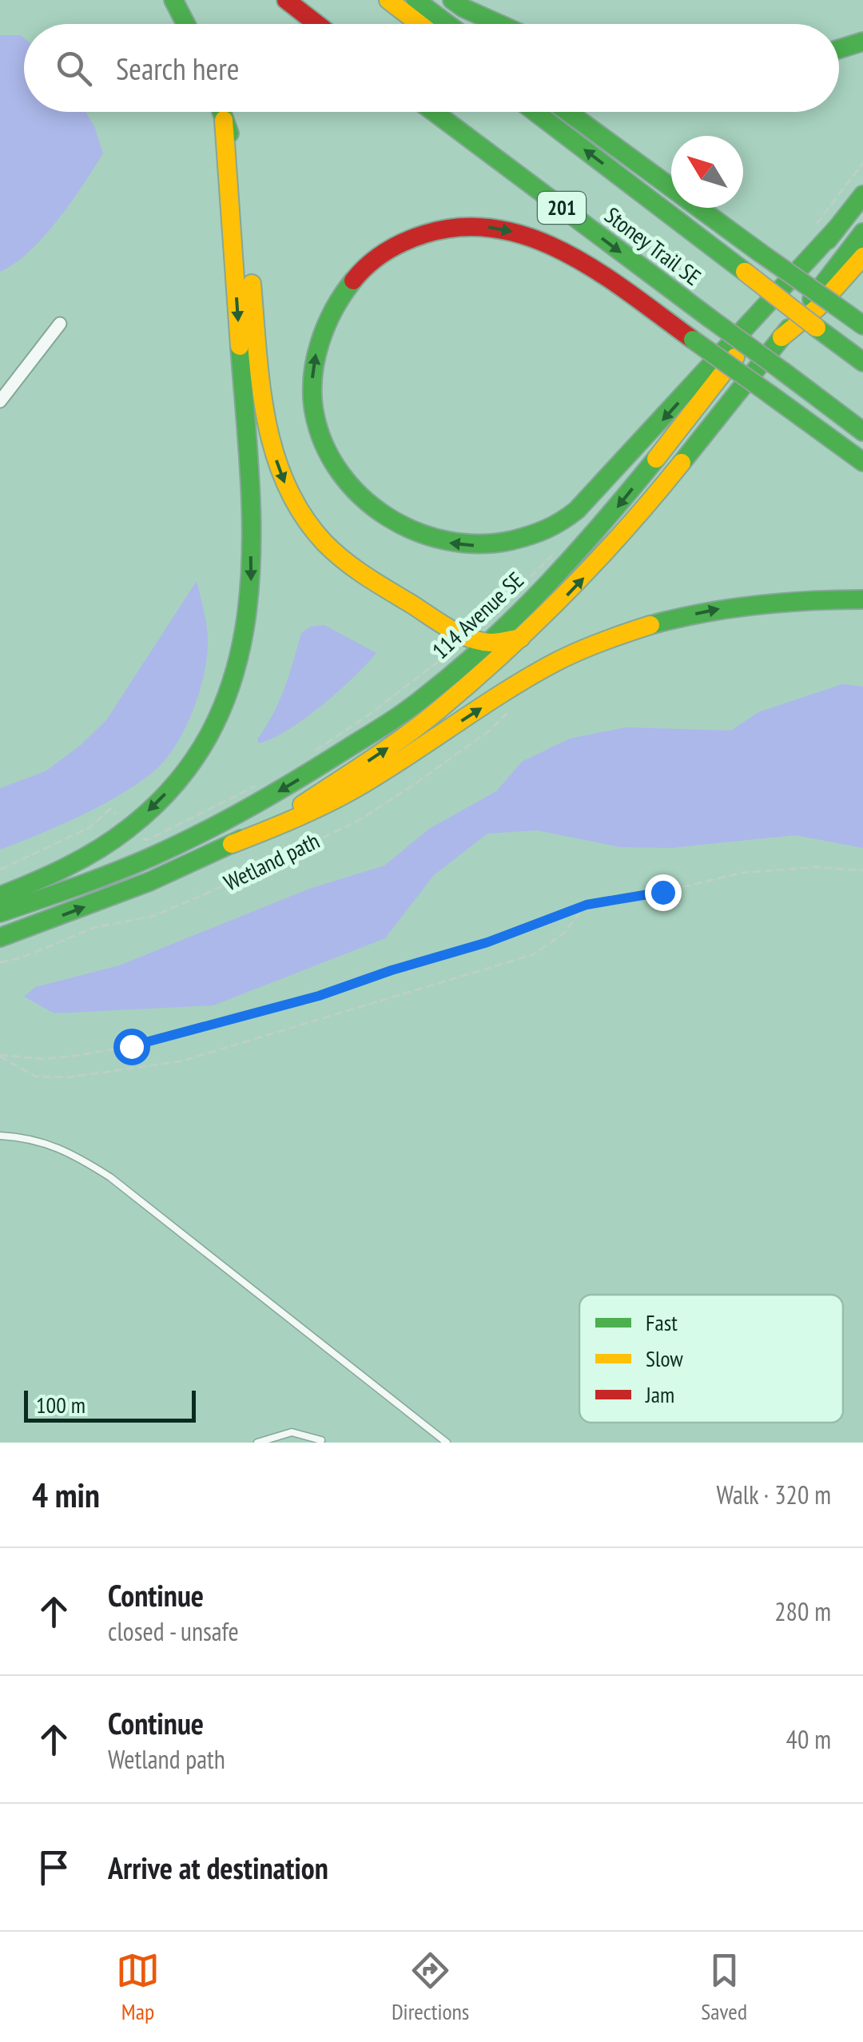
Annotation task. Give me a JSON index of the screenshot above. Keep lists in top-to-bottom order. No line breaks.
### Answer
{"streets":{"main road":["201","Stoney Trail SE","114 Avenue SE"],"path":["Wetland path"]},"legend":["Fast","Slow","Jam"],"scale_bar":"100 m","north":"top left","page":{"search":"Search here","scale":"100 m","heading":["4 min","Walk · 320 m"],"list":[["Continue","closed - unsafe","280 m"],["Continue","Wetland path","40 m"],"Arrive at destination"],"nav":["Map","Directions","Saved"]}}
